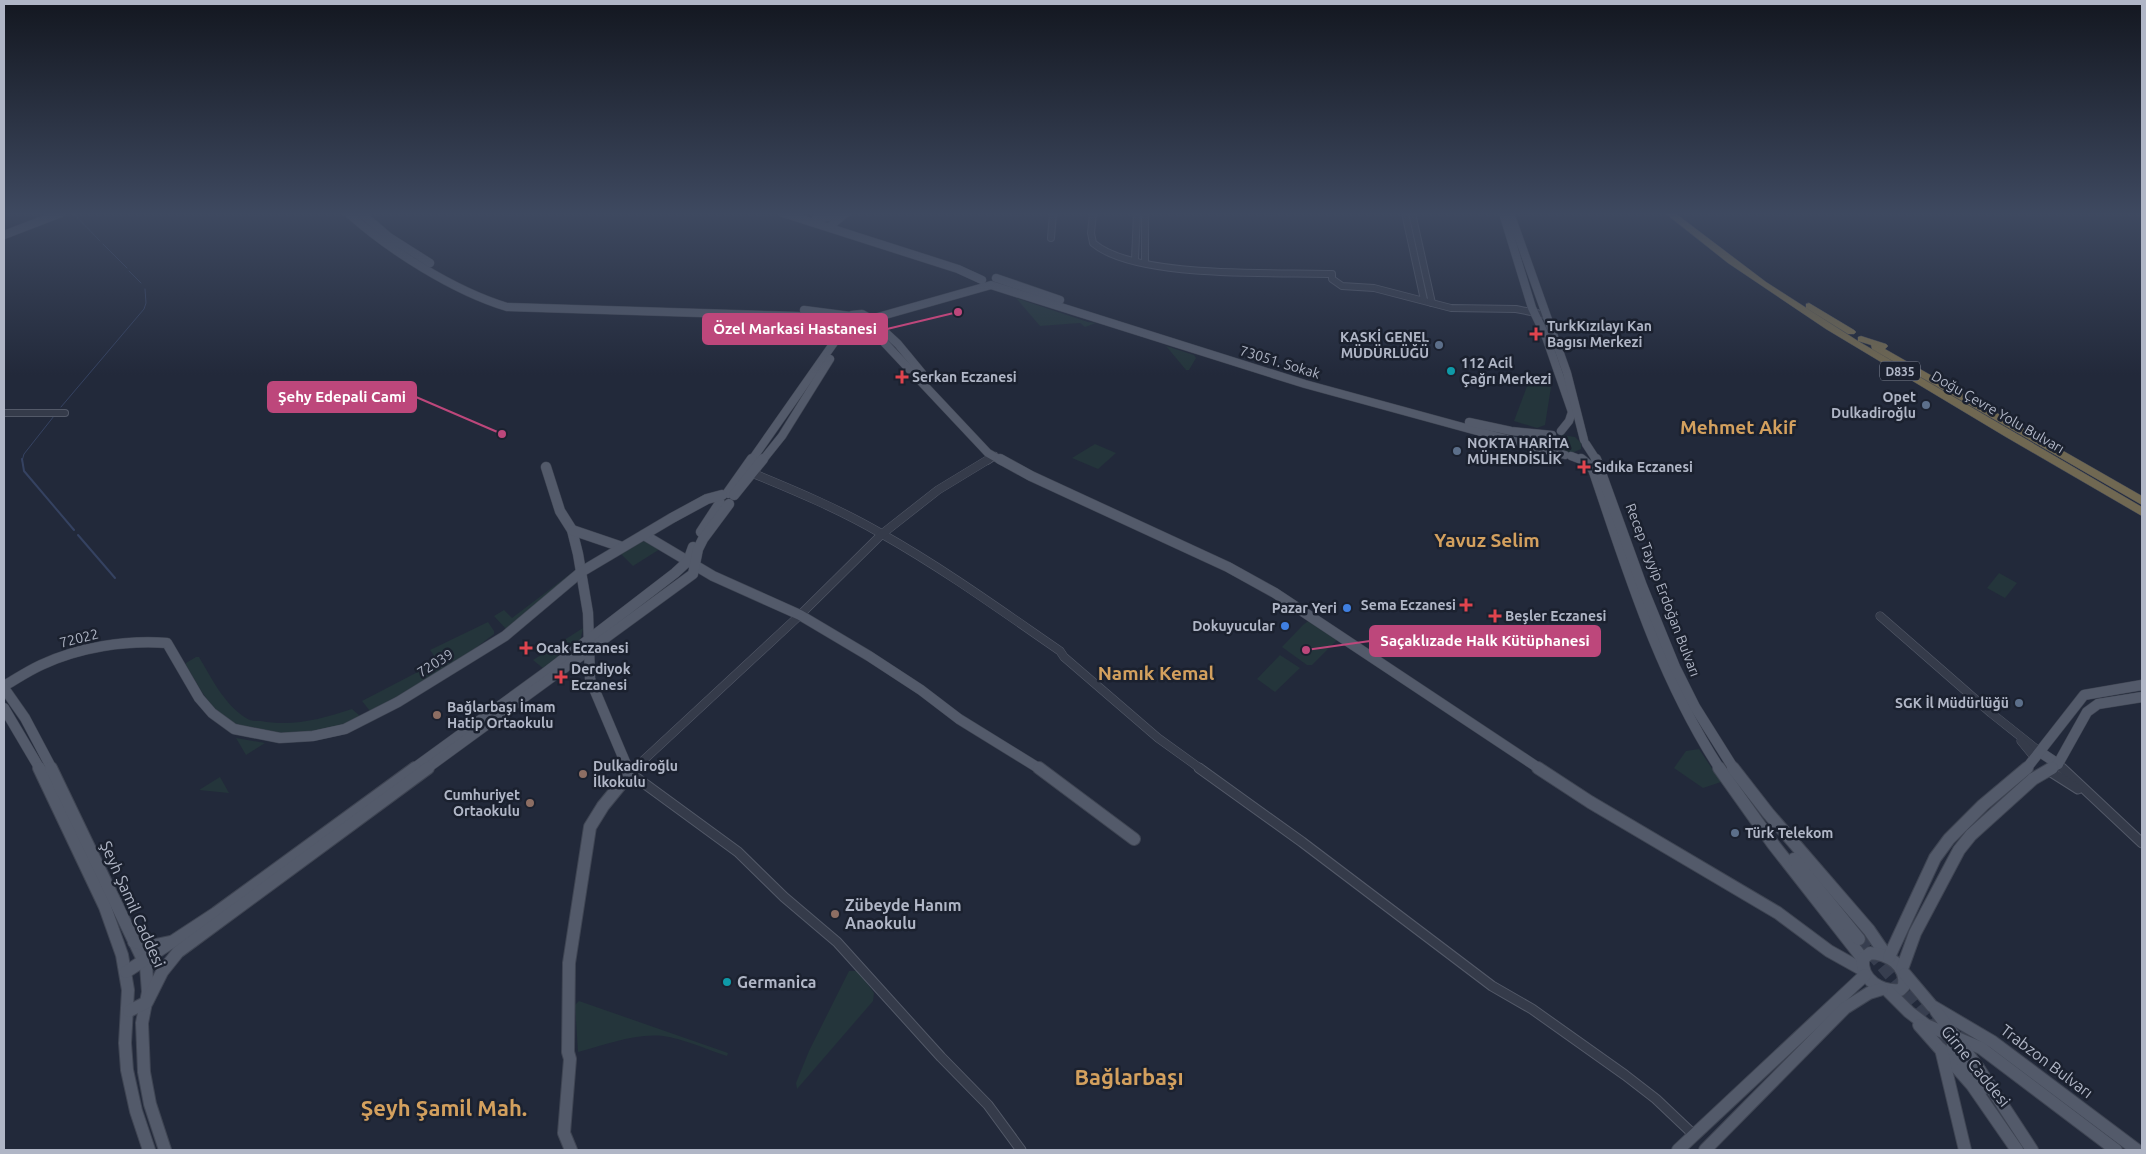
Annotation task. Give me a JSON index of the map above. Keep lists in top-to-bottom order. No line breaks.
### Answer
{"streets":{"highway":["D835","Doğu Çevre Yolu Bulvarı"],"main road":["73051. Sokak","Recep Tayyip Erdoğan Bulvarı","72022","72039","Şeyh Şamil Caddesi","Trabzon Bulvarı","Girne Caddesi"]},"crossings":[["73051. Sokak","Recep Tayyip Erdoğan Bulvarı"],["Recep Tayyip Erdoğan Bulvarı","Trabzon Bulvarı"],["72022","72039"],["72022","Şeyh Şamil Caddesi"],["Trabzon Bulvarı","Girne Caddesi"]],"districts":["Mehmet Akif","Yavuz Selim","Namık Kemal","Bağlarbaşı","Şeyh Şamil Mah."],"places":{"other":["Özel Markasi Hastanesi","KASKİ GENEL MÜDÜRLÜĞÜ","112 Acil Çağrı Merkezi","Opet Dulkadiroğlu","Şehy Edepali Cami","NOKTA HARİTA MÜHENDİSLİK","Pazar Yeri","Dokuyucular","Saçaklızade Halk Kütüphanesi","SGK İl Müdürlüğü","Bağlarbaşı İmam Hatip Ortaokulu","Dulkadiroğlu İlkokulu","Cumhuriyet Ortaokulu","Türk Telekom","Zübeyde Hanım Anaokulu","Germanica"],"health":["TurkKızılayı Kan Bagısı Merkezi","Serkan Eczanesi","Sıdıka Eczanesi","Sema Eczanesi","Beşler Eczanesi","Ocak Eczanesi","Derdiyok Eczanesi"]}}
